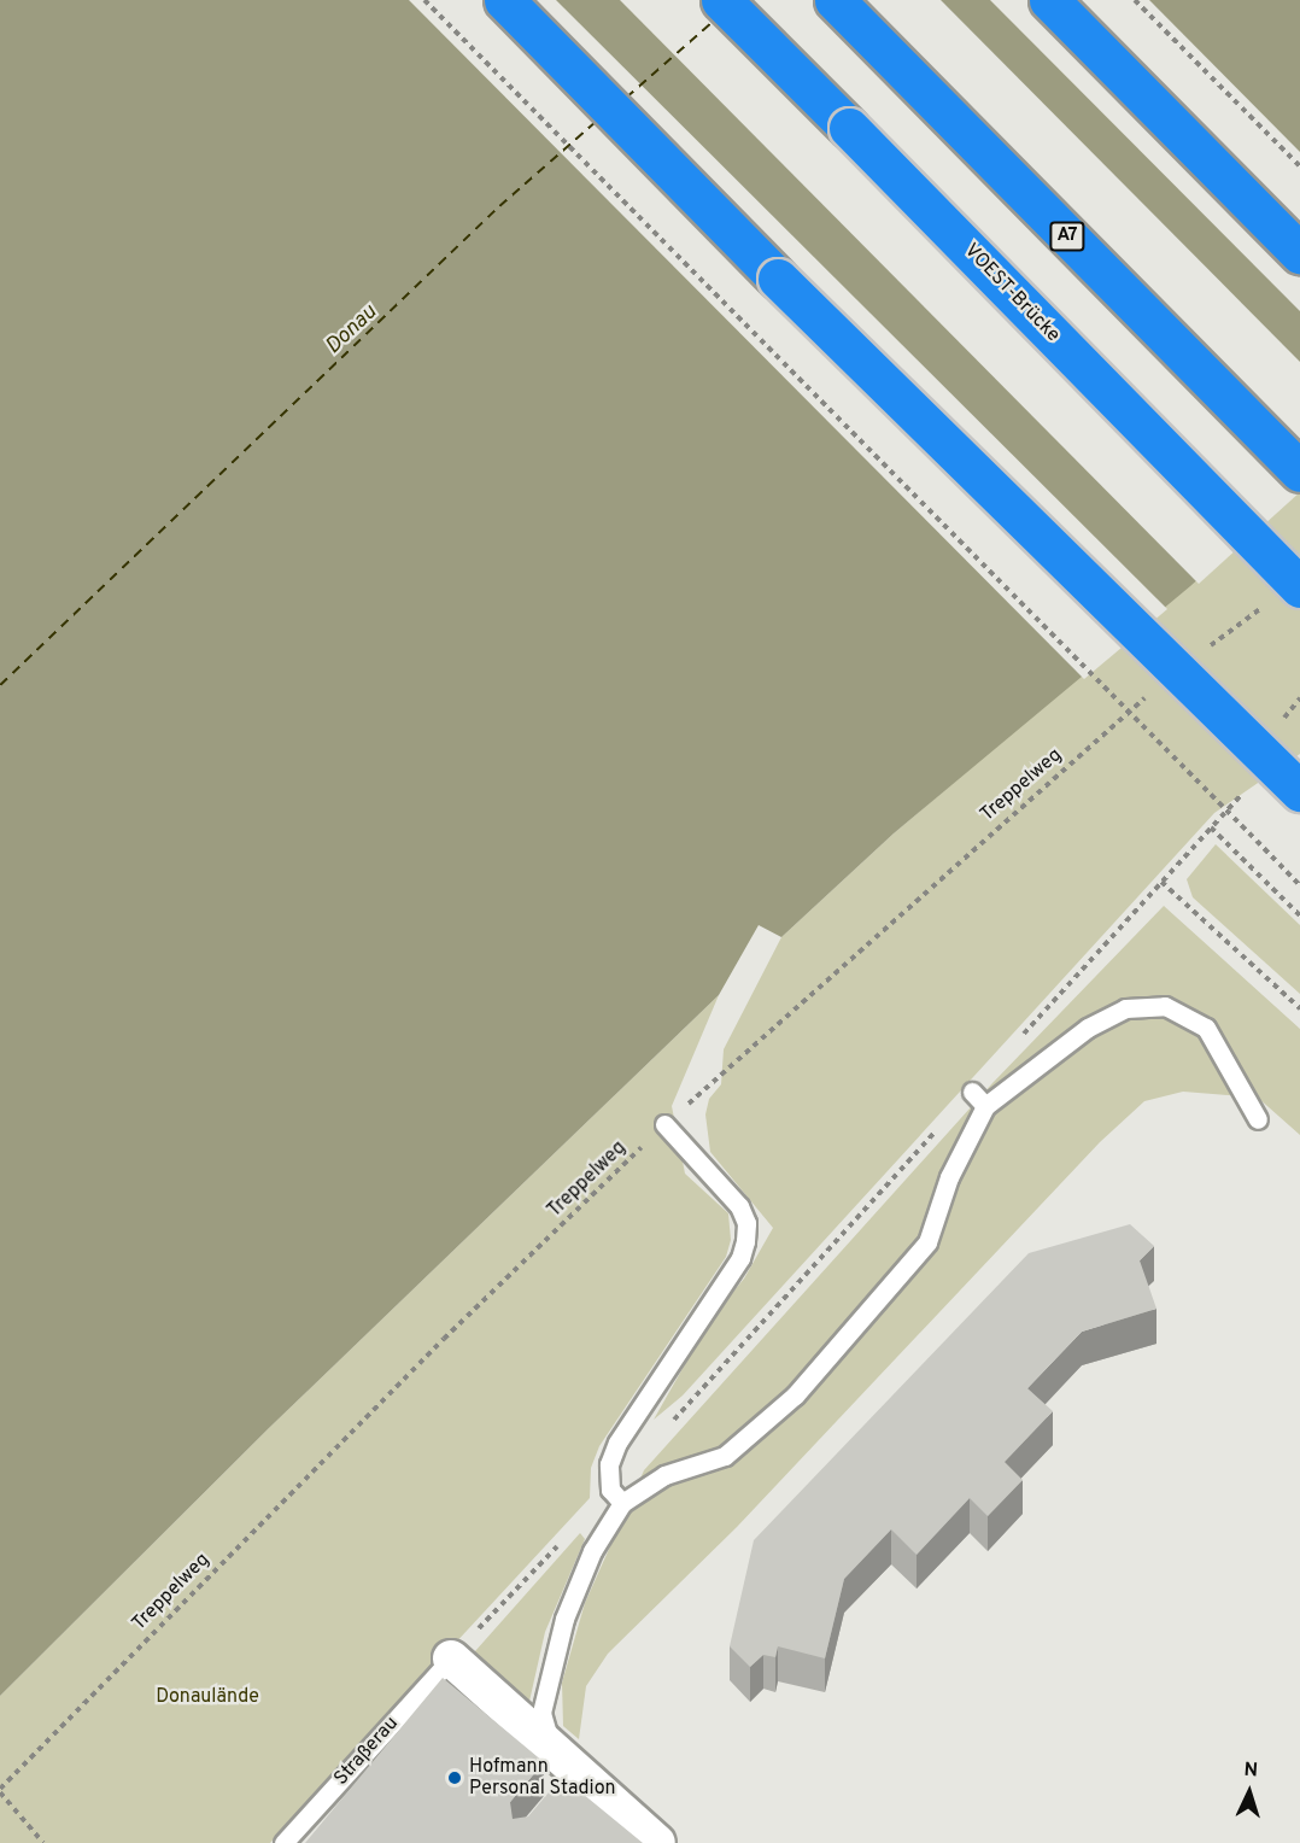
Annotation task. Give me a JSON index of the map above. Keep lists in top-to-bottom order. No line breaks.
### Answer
{"streets":{"highway":["A7","VOEST-Brücke"],"lane":["Straßerau"],"path":["Treppelweg"]},"water":["Donau"],"parks":["Donaulände"],"places":["Hofmann Personal Stadion"],"north":"top"}
